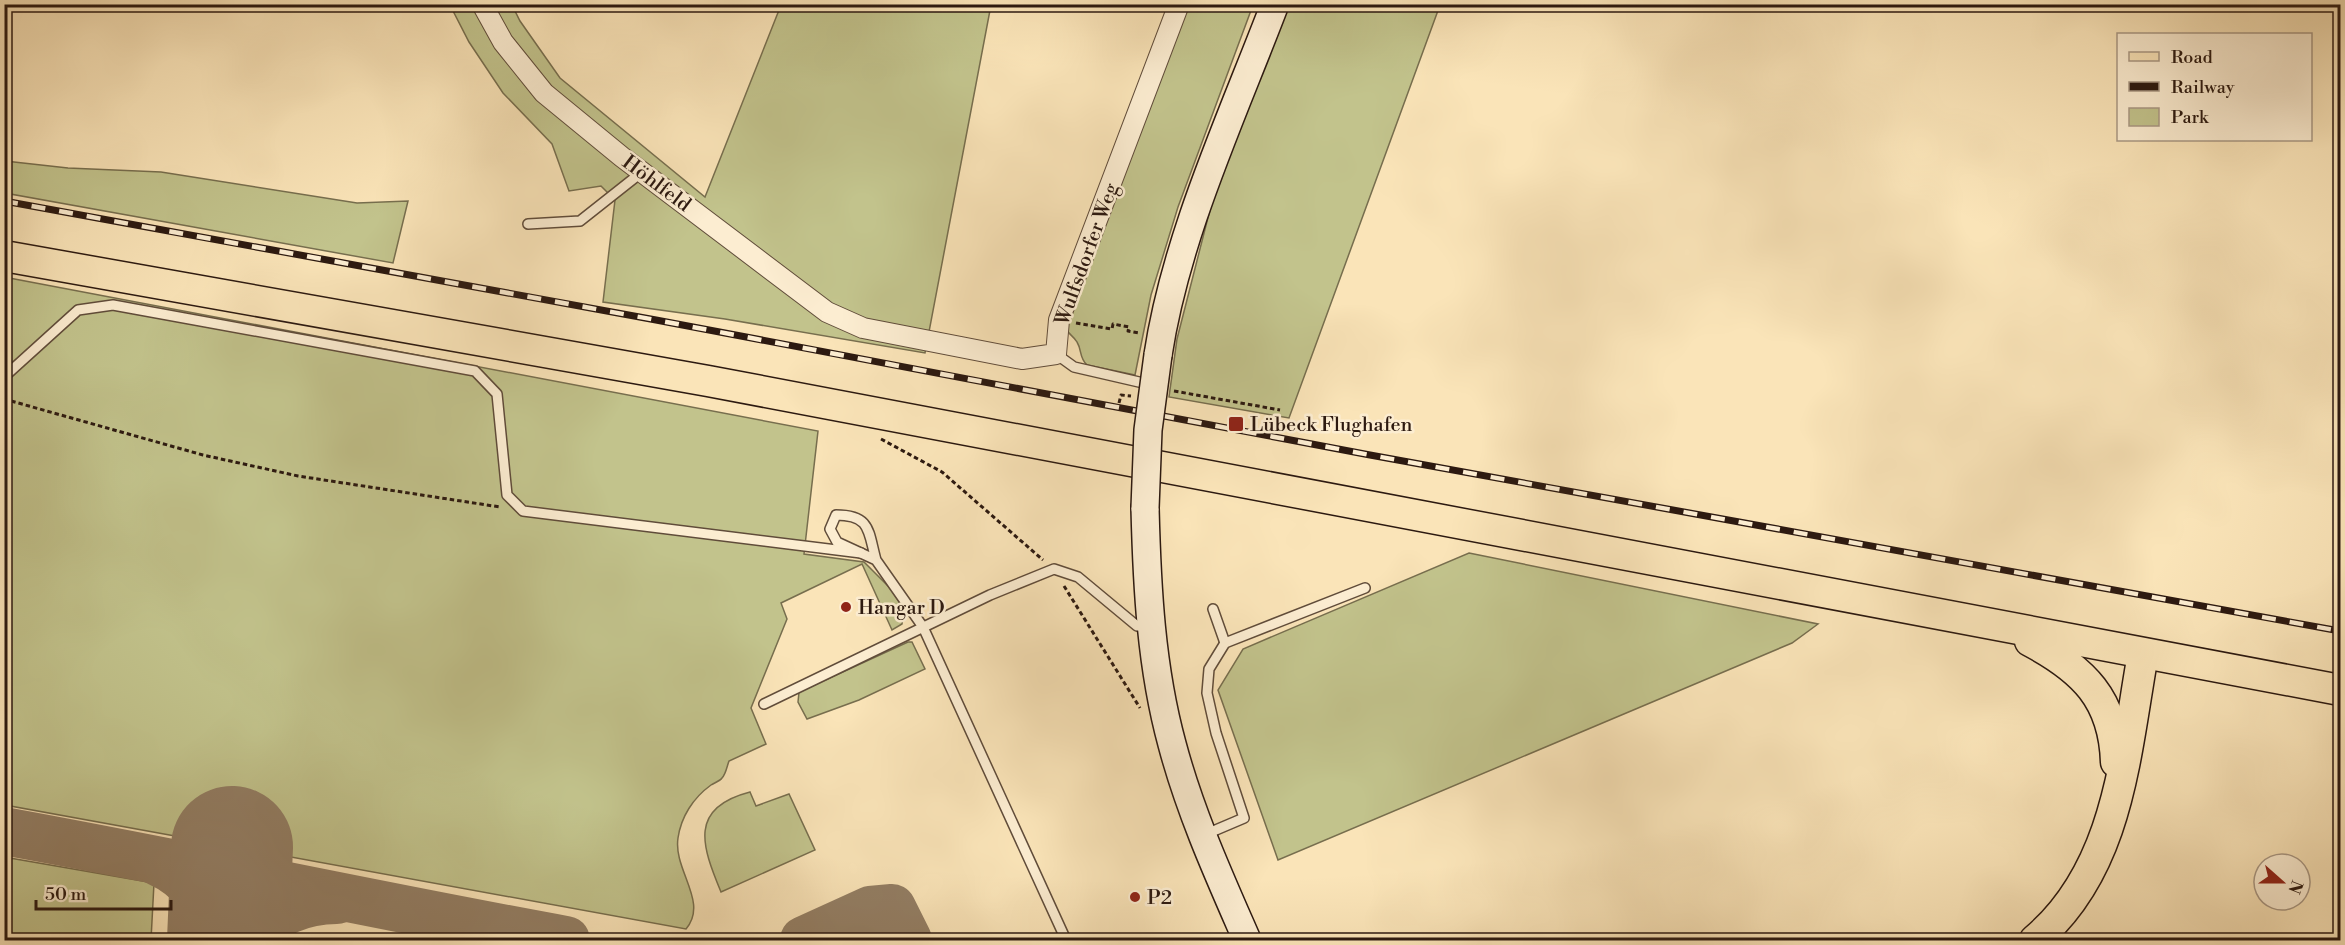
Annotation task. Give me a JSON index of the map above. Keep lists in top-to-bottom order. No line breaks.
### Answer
{"streets":{"street":["Höhlfeld","Wulfsdorfer Weg"]},"crossings":[["Höhlfeld","Wulfsdorfer Weg"]],"places":{"transit":["Lübeck Flughafen"],"other":["Hangar D","P2"]},"legend":["Road","Railway","Park"],"scale_bar":"50 m","north":"right"}
